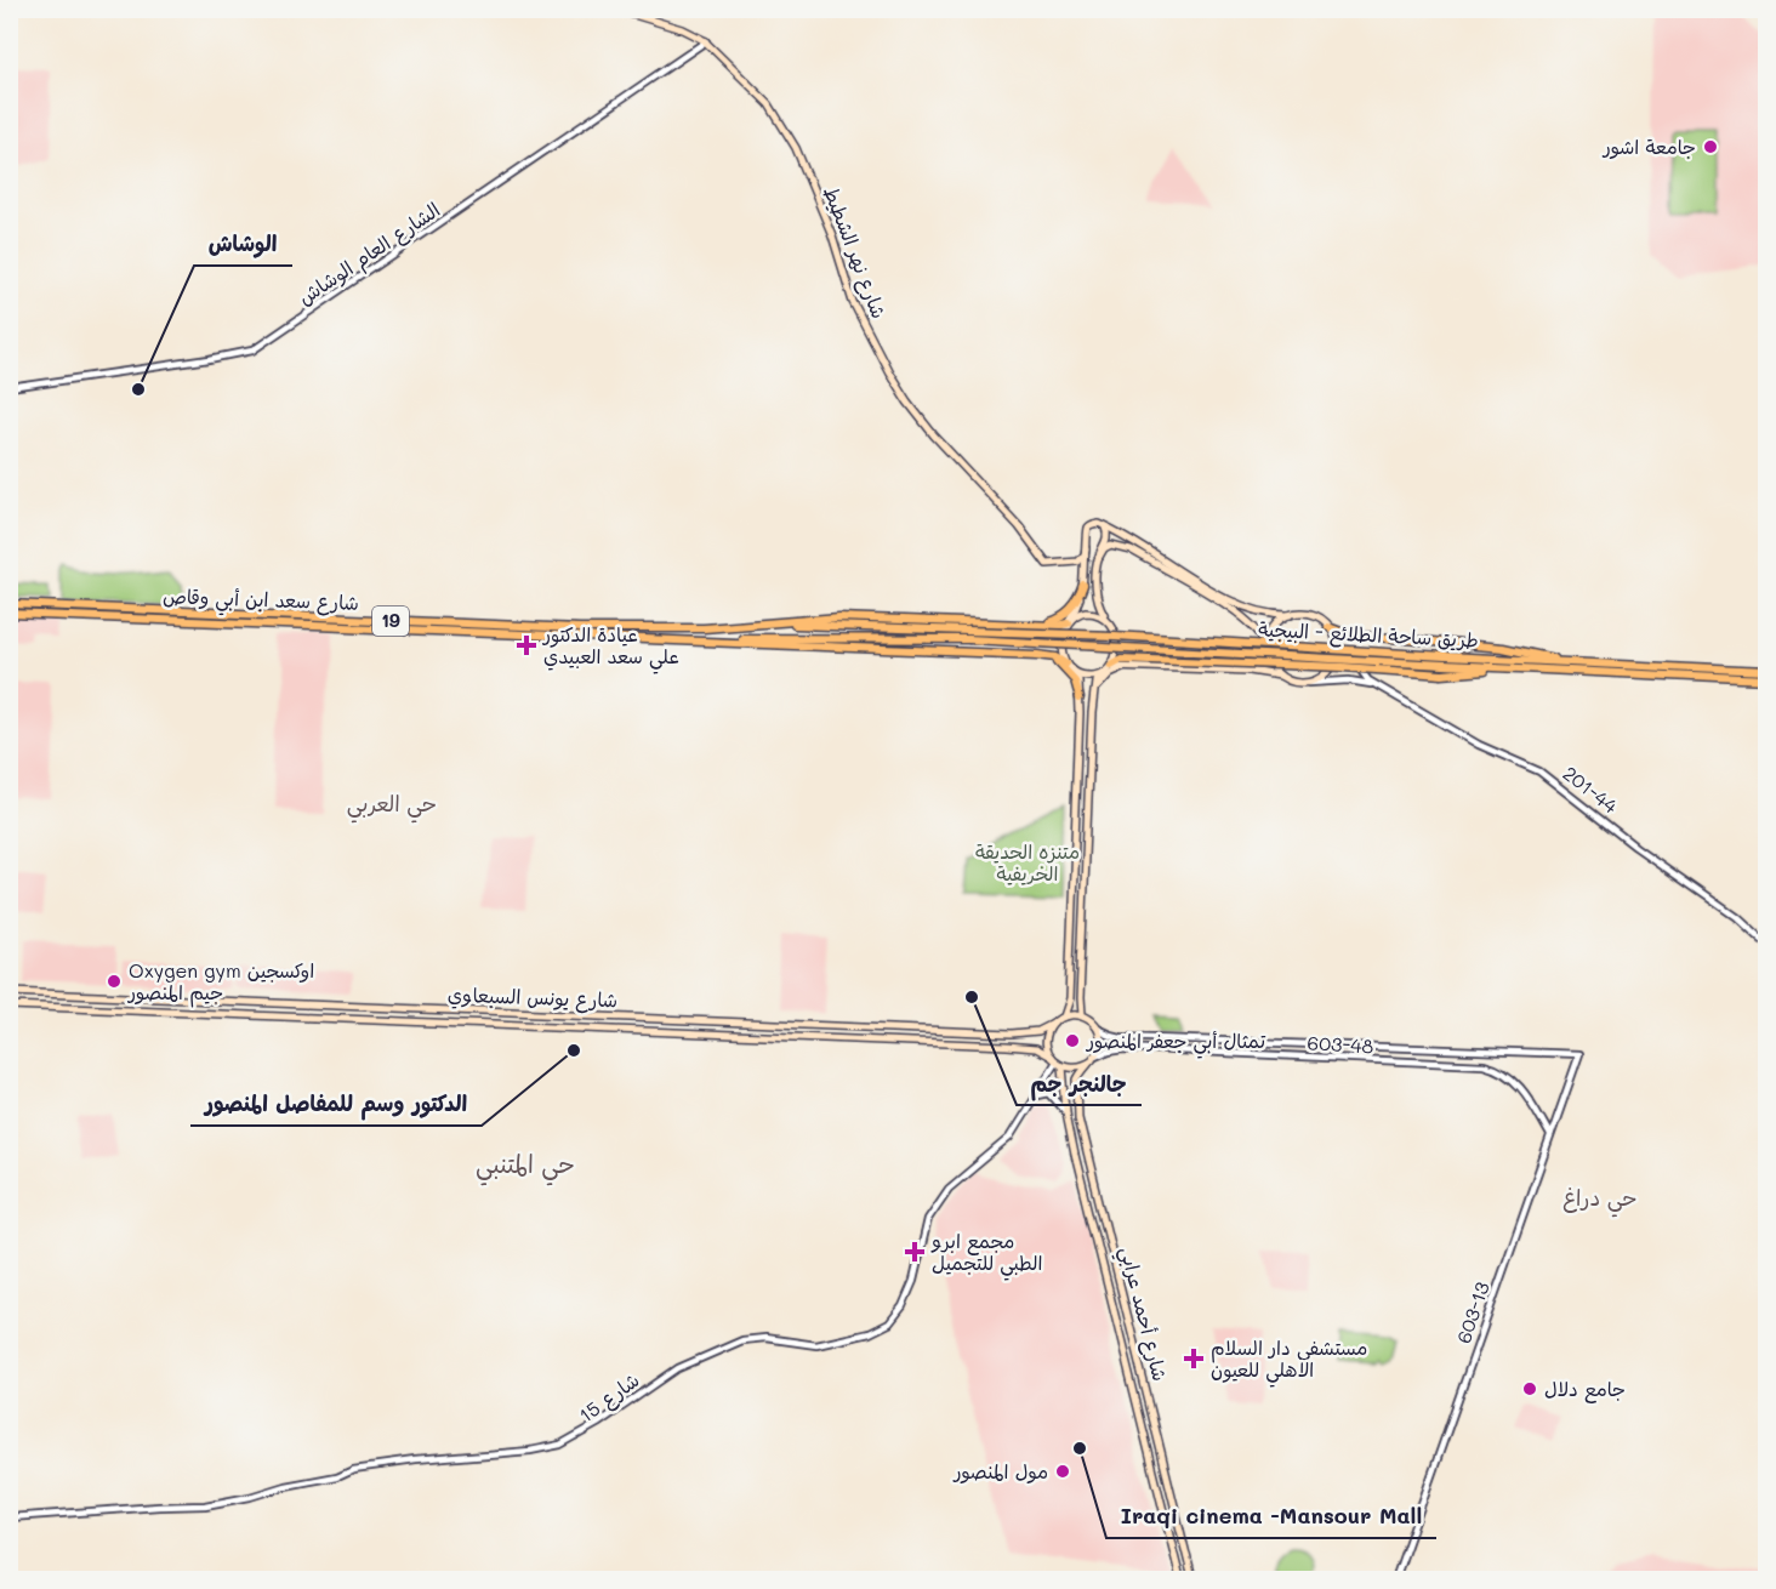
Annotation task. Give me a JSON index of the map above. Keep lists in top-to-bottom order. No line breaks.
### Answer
{"streets":{"main road":["شارع نهر الشطيط","شارع سعد ابن أبي وقاص","19","طريق ساحة الطلائع - البيجية","شارع يونس السبعاوي","شارع أحمد عرابي"],"street":["الشارع العام الوشاش","201-44","603-48","603-13","شارع 15"]},"crossings":[["شارع نهر الشطيط","الشارع العام الوشاش"],["شارع يونس السبعاوي","603-48"],["شارع يونس السبعاوي","شارع أحمد عرابي"],["شارع يونس السبعاوي","شارع 15"],["603-48","603-13"],["603-48","شارع أحمد عرابي"],["603-48","شارع 15"],["شارع أحمد عرابي","شارع 15"]],"districts":["حي العربي","حي المتنبي","حي دراغ"],"parks":["متنزه الحديقة الخريفية"],"places":{"other":["جامعة اشور","الوشاش","Oxygen gym اوكسجين جيم المنصور","جالنجر جم","تمثال أبي جعفر المنصور","الدكتور وسم للمفاصل المنصور","جامع دلال","Iraqi cinema -Mansour Mall","مول المنصور"],"health":["عيادة الدكتور علي سعد العبيدي","مجمع ابرو الطبي للتجميل","مستشفى دار السلام الاهلي للعيون"]}}
